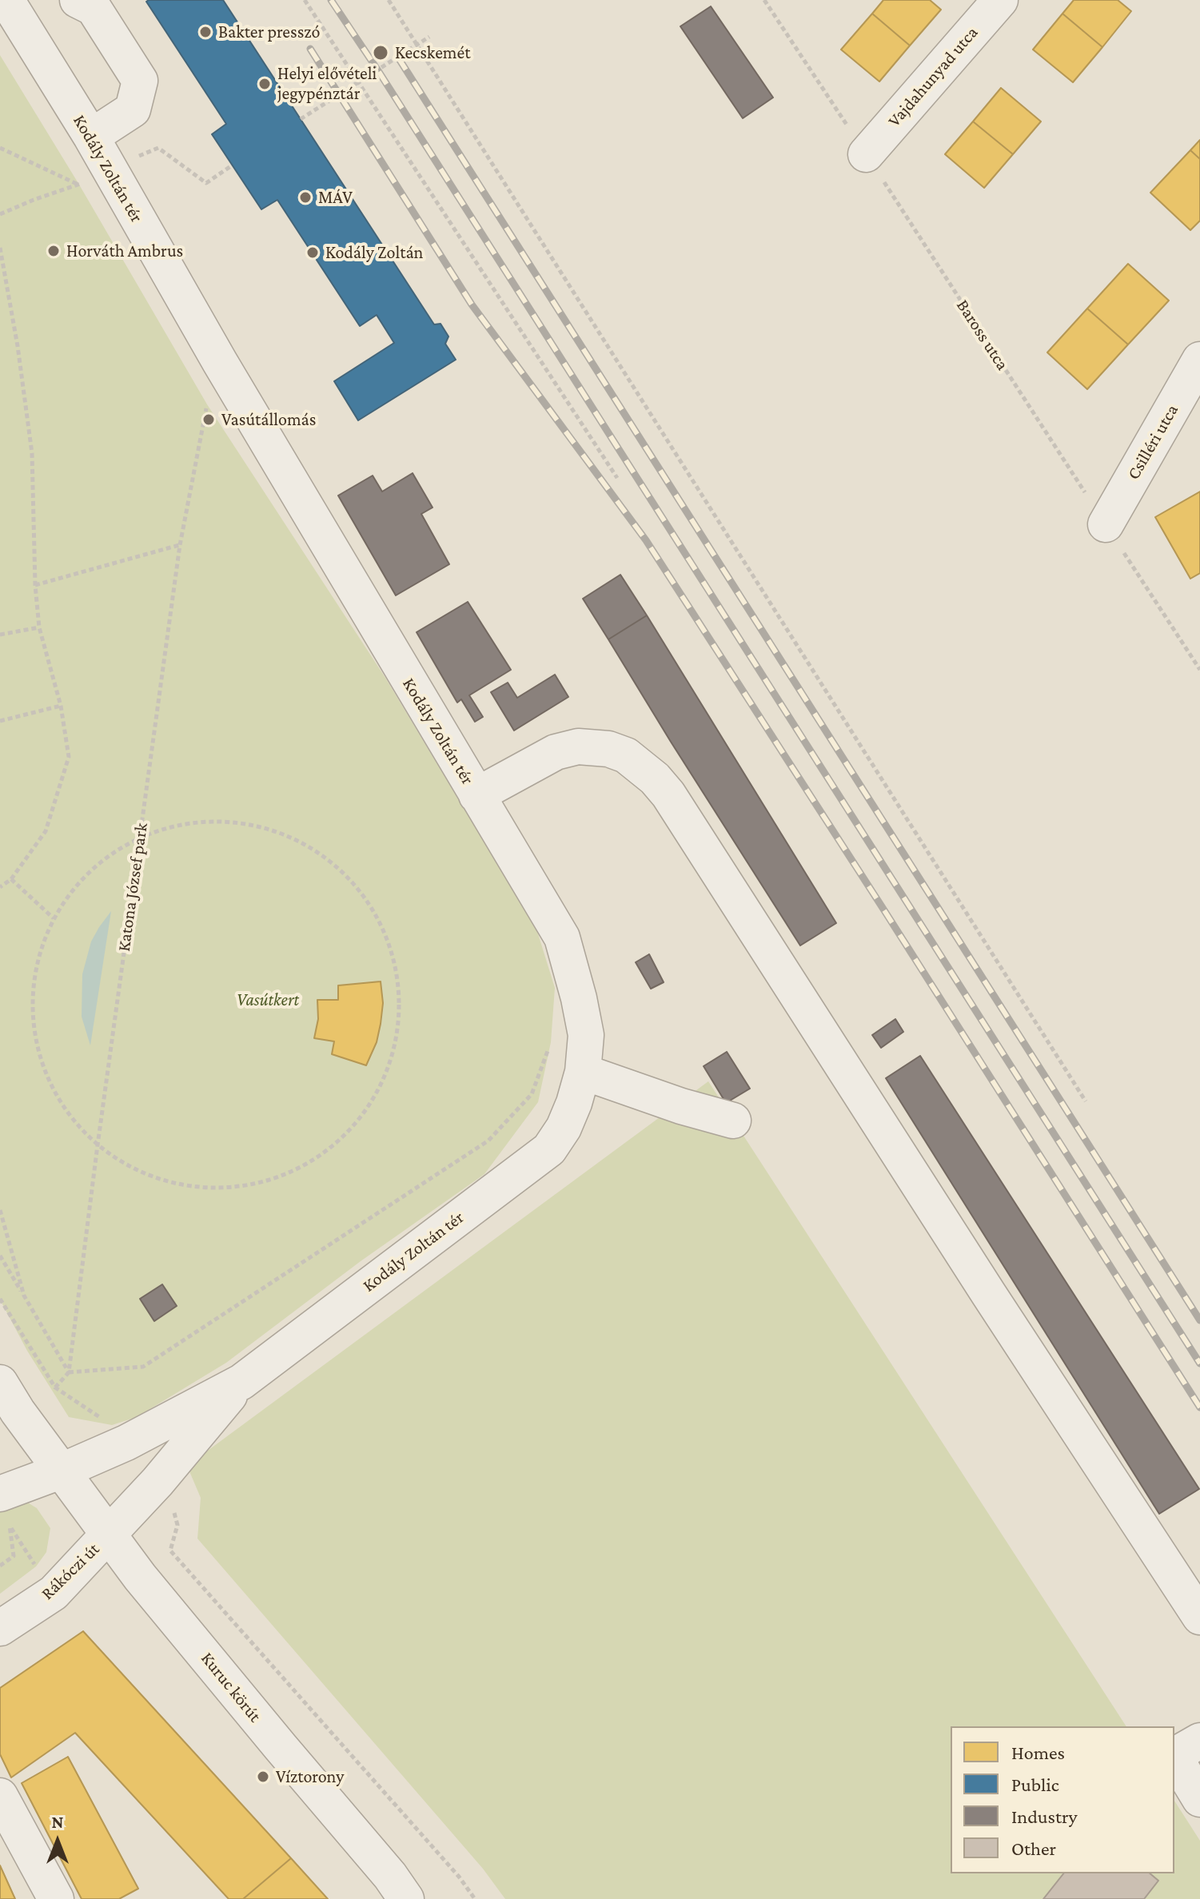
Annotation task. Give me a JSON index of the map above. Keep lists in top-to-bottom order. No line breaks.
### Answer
{"streets":{"street":["Vajdahunyad utca","Kodály Zoltán tér","Csilléri utca","Rákóczi út","Kuruc körút"],"path":["Baross utca","Katona József park"]},"crossings":[["Vajdahunyad utca","Baross utca"],["Kodály Zoltán tér","Rákóczi út"],["Kodály Zoltán tér","Kuruc körút"],["Baross utca","Csilléri utca"],["Rákóczi út","Kuruc körút"]],"parks":["Vasútkert"],"places":["Bakter presszó","Kecskemét","Helyi elővételi jegypénztár","MÁV","Horváth Ambrus","Kodály Zoltán","Vasútállomás","Víztorony"],"legend":["Homes","Public","Industry","Other"],"north":"top"}
